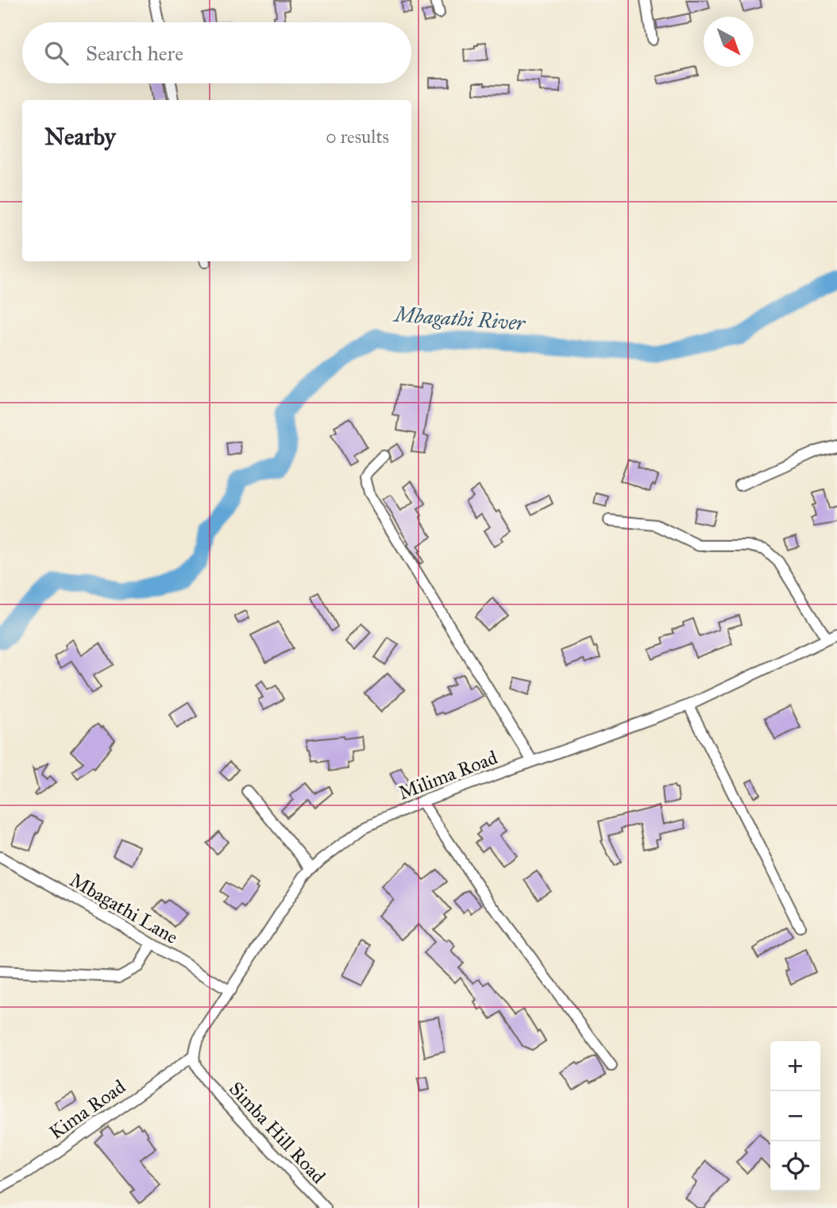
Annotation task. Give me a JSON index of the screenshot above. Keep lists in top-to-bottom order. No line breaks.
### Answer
{"streets":{"street":["Milima Road","Mbagathi Lane","Kima Road","Simba Hill Road"]},"crossings":[["Milima Road","Mbagathi Lane"],["Milima Road","Kima Road"],["Milima Road","Simba Hill Road"],["Kima Road","Simba Hill Road"]],"water":["Mbagathi River"],"north":"bottom right","page":{"search":"Search here","heading":["Nearby","0 results"],"map_buttons":["+","−"]}}
